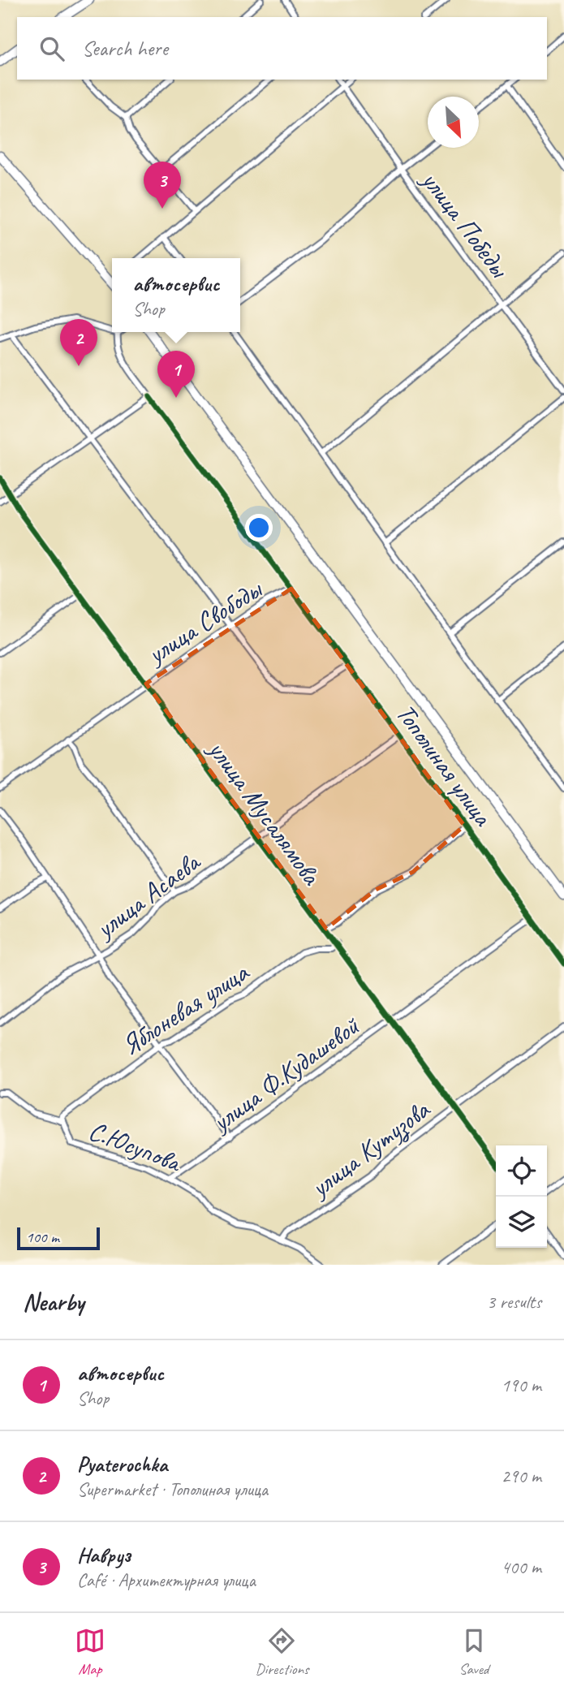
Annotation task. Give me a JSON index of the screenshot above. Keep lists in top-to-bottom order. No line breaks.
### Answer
{"streets":{"street":["улица Победы","улица Свободы","Тополиная улица","улица Мусалямова","улица Асаева","Яблоневая улица","улица Ф.Кудашевой","С.Юсупова","улица Кутузова"]},"crossings":[["улица Свободы","Тополиная улица"],["улица Свободы","улица Мусалямова"],["Тополиная улица","улица Асаева"],["Тополиная улица","улица Ф.Кудашевой"],["улица Мусалямова","улица Асаева"],["улица Мусалямова","Яблоневая улица"],["улица Мусалямова","улица Ф.Кудашевой"],["улица Мусалямова","улица Кутузова"],["Яблоневая улица","С.Юсупова"],["улица Ф.Кудашевой","С.Юсупова"],["С.Юсупова","улица Кутузова"]],"scale_bar":"100 m","north":"bottom right","page":{"search":"Search here","pins":["3","2","1"],"popup":["автосервис","Shop"],"scale":"100 m","heading":["Nearby","3 results"],"list":[{"mark":"1","name":"автосервис","note":"Shop","value":"190 m"},{"mark":"2","name":"Pyaterochka","note":"Supermarket · Тополиная улица","value":"290 m"},{"mark":"3","name":"Навруз","note":"Café · Архитектурная улица","value":"400 m"}],"nav":["Map","Directions","Saved"]}}
